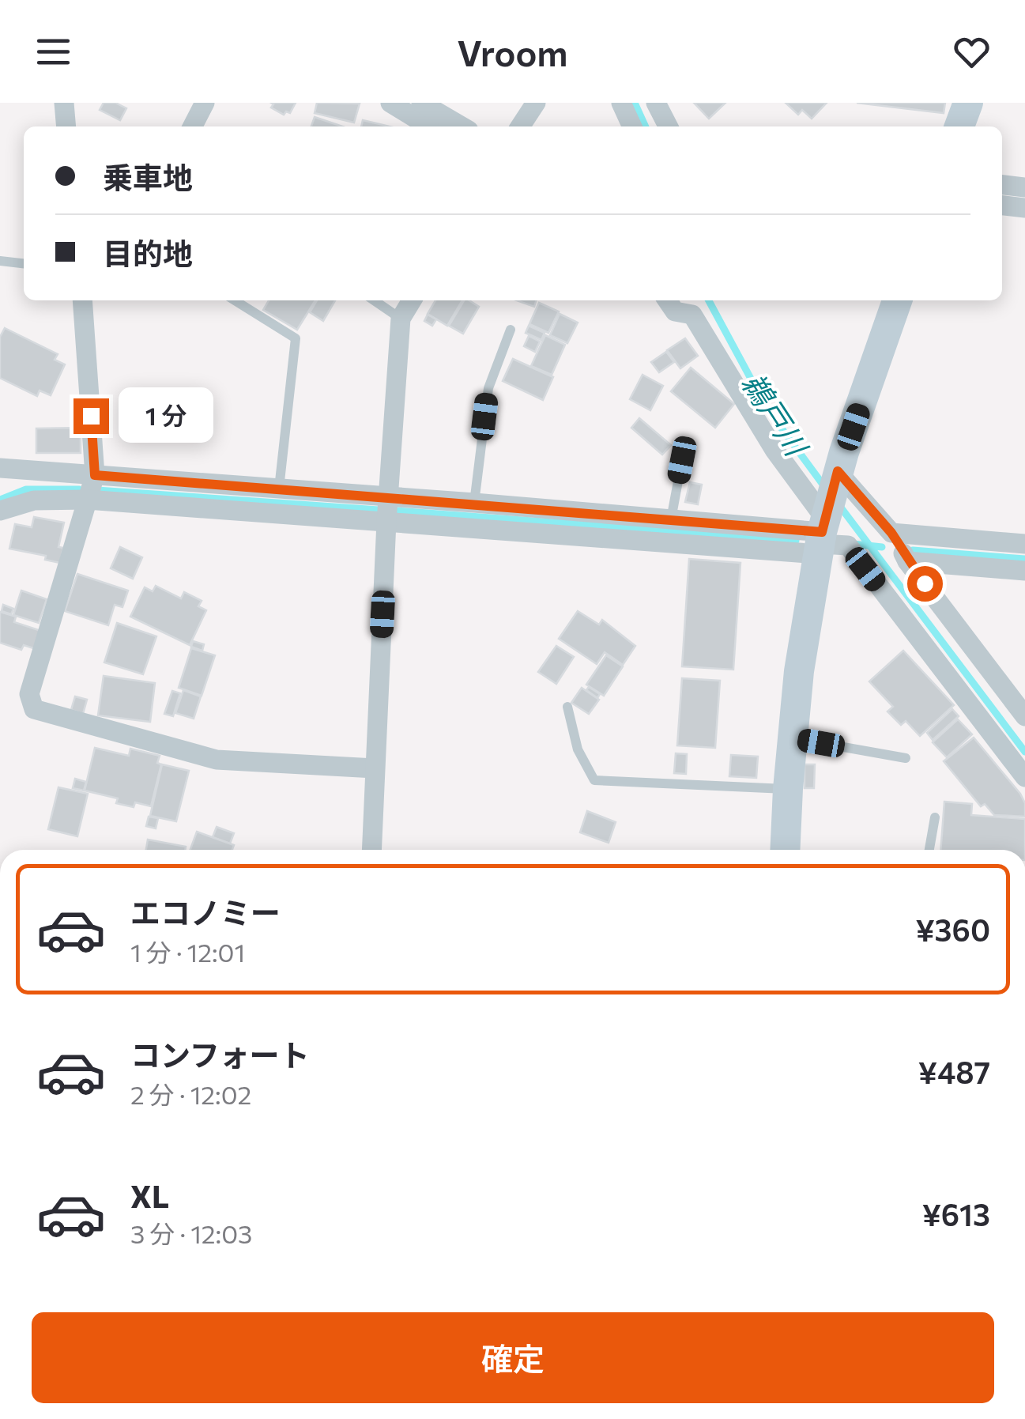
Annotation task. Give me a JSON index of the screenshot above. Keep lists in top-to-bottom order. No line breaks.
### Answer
{"water":["鵜戸川"],"page":{"header":"Vroom","banner":["乗車地","目的地"],"bubble":"1 分","list":[{"name":"エコノミー","note":"1 分 · 12:01","value":"¥360"},{"name":"コンフォート","note":"2 分 · 12:02","value":"¥487"},{"name":"XL","note":"3 分 · 12:03","value":"¥613"}],"buttons":"確定"}}
